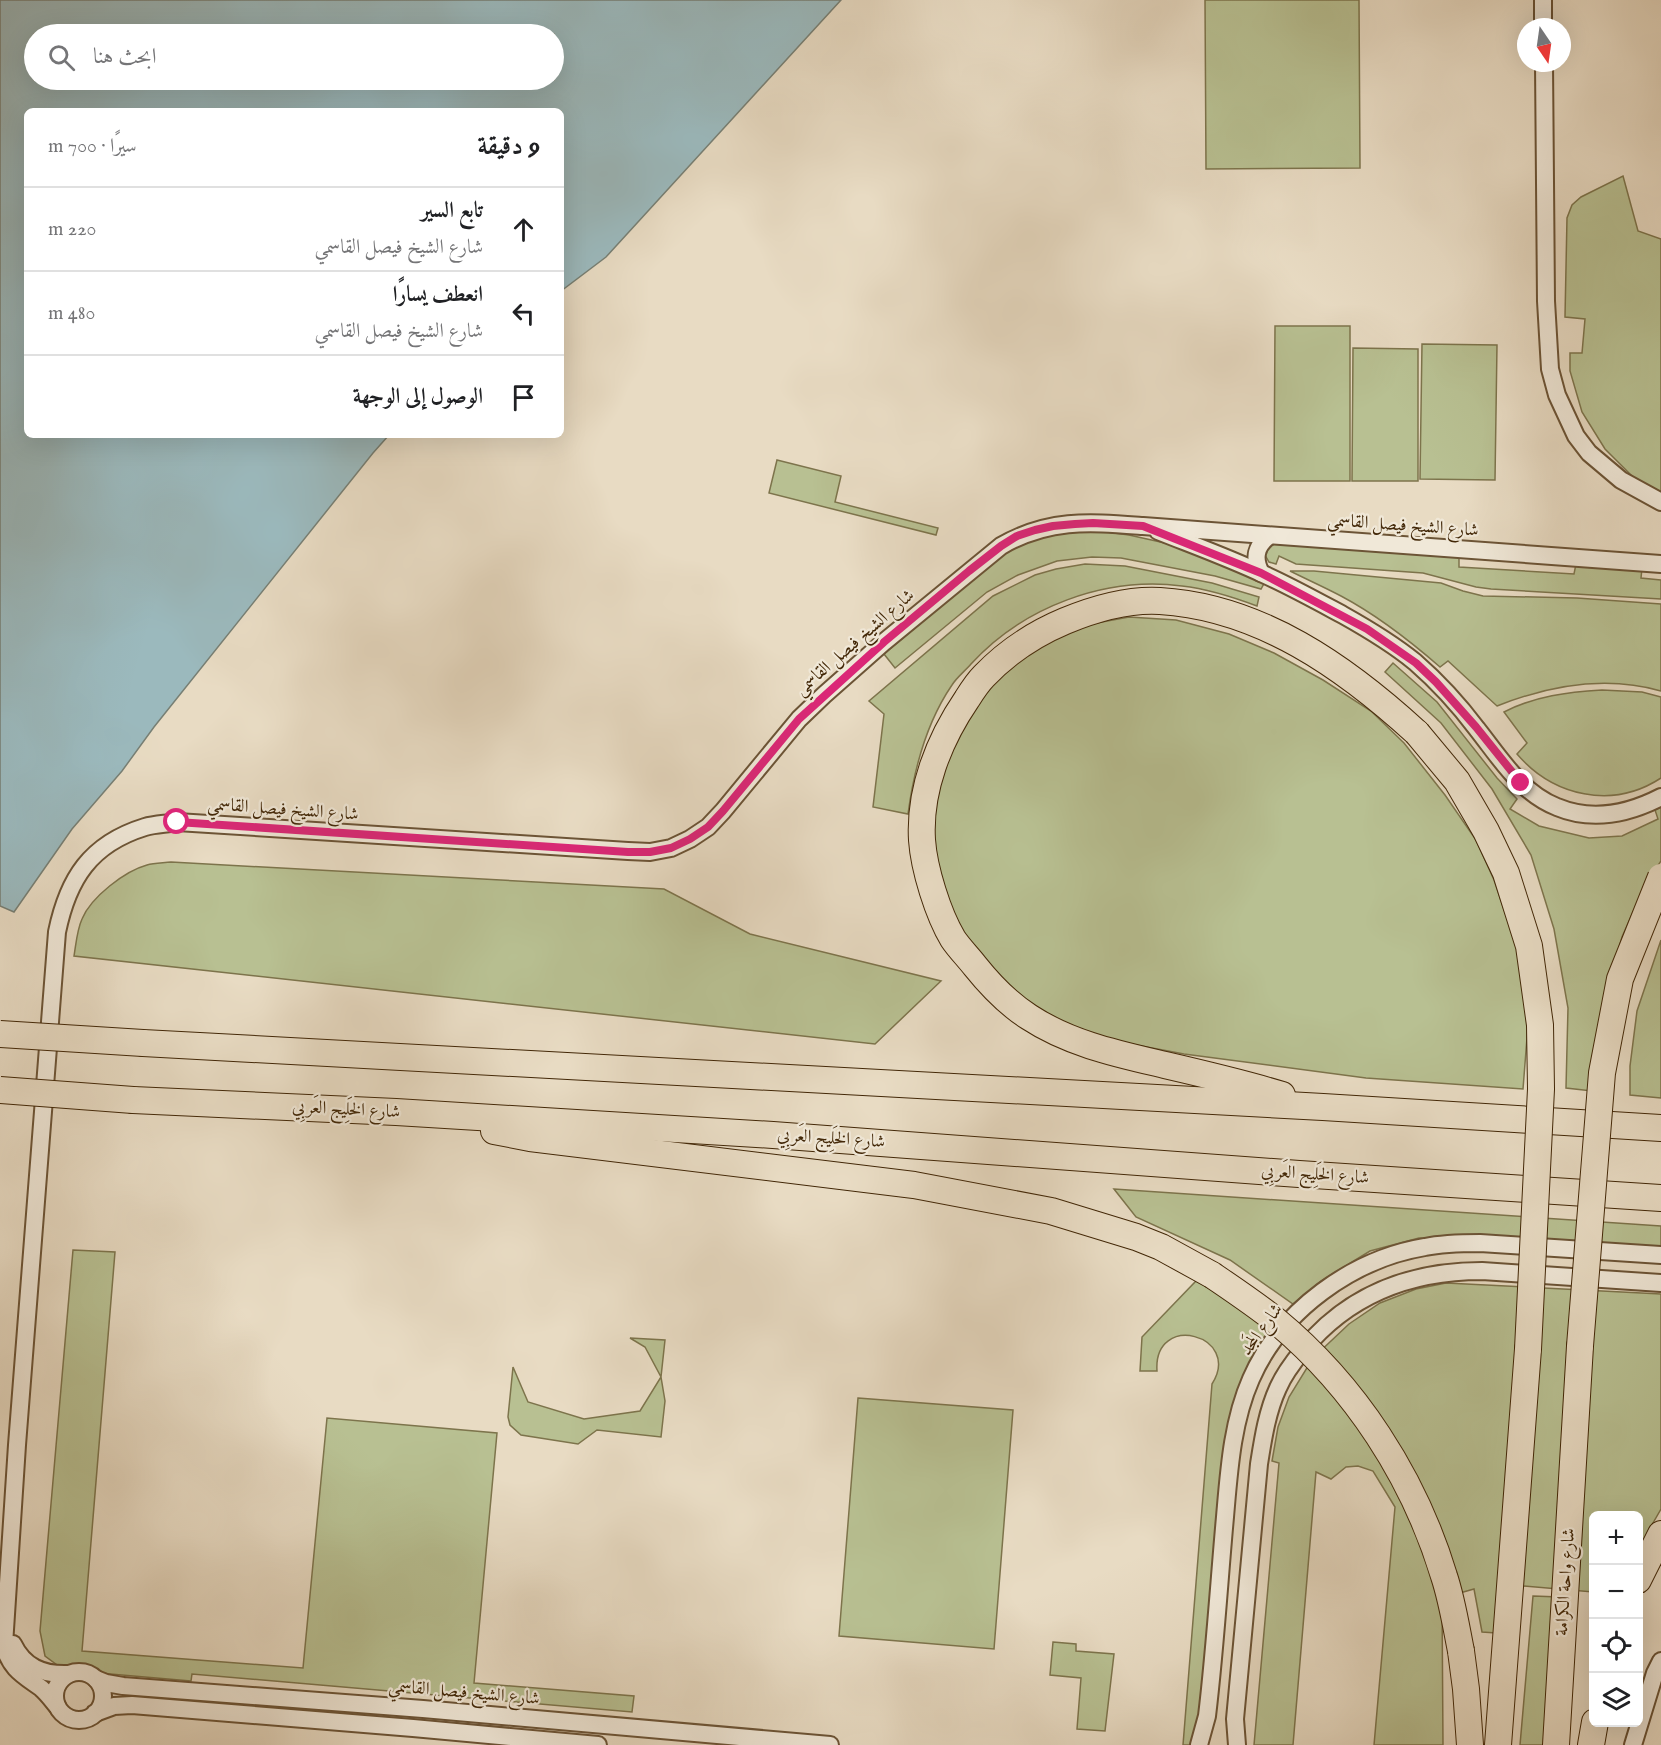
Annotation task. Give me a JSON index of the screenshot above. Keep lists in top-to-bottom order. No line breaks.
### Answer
{"streets":{"highway":["شارع الخَلِيج العَربِي","شارع واحة الكرامة"],"street":["شارع الشيخ فيصل القاسمي","شارع المَجد"]},"north":"bottom","page":{"search":"ابحث هنا","heading":["9 دقيقة","سيرًا · 700 m"],"list":[["تابع السير","شارع الشيخ فيصل القاسمي","220 m"],["انعطف يسارًا","شارع الشيخ فيصل القاسمي","480 m"],"الوصول إلى الوجهة"],"map_buttons":["+","−"]}}
